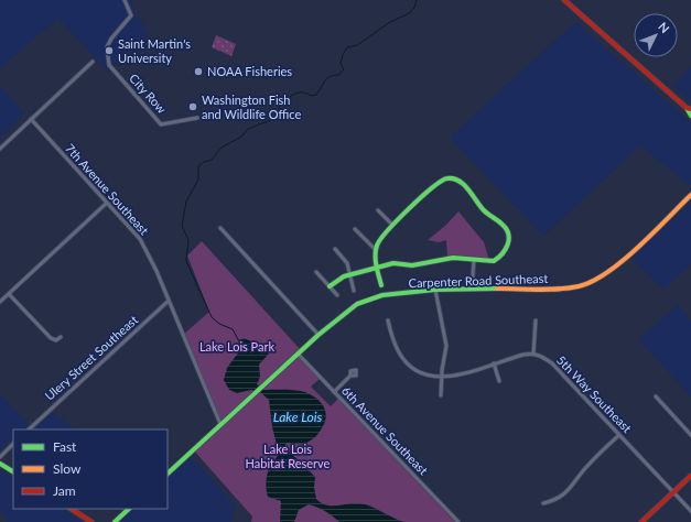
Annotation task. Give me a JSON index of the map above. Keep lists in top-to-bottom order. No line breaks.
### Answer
{"streets":{"main road":["Carpenter Road Southeast"],"street":["City Row","7th Avenue Southeast","Ulery Street Southeast","5th Way Southeast","6th Avenue Southeast"]},"crossings":[["7th Avenue Southeast","Carpenter Road Southeast"],["7th Avenue Southeast","Ulery Street Southeast"],["Carpenter Road Southeast","6th Avenue Southeast"]],"water":["Lake Lois"],"parks":["Lake Lois Park","Lake Lois Habitat Reserve"],"places":["Saint Martin's University","NOAA Fisheries","Washington Fish and Wildlife Office"],"legend":["Fast","Slow","Jam"],"north":"top right"}
